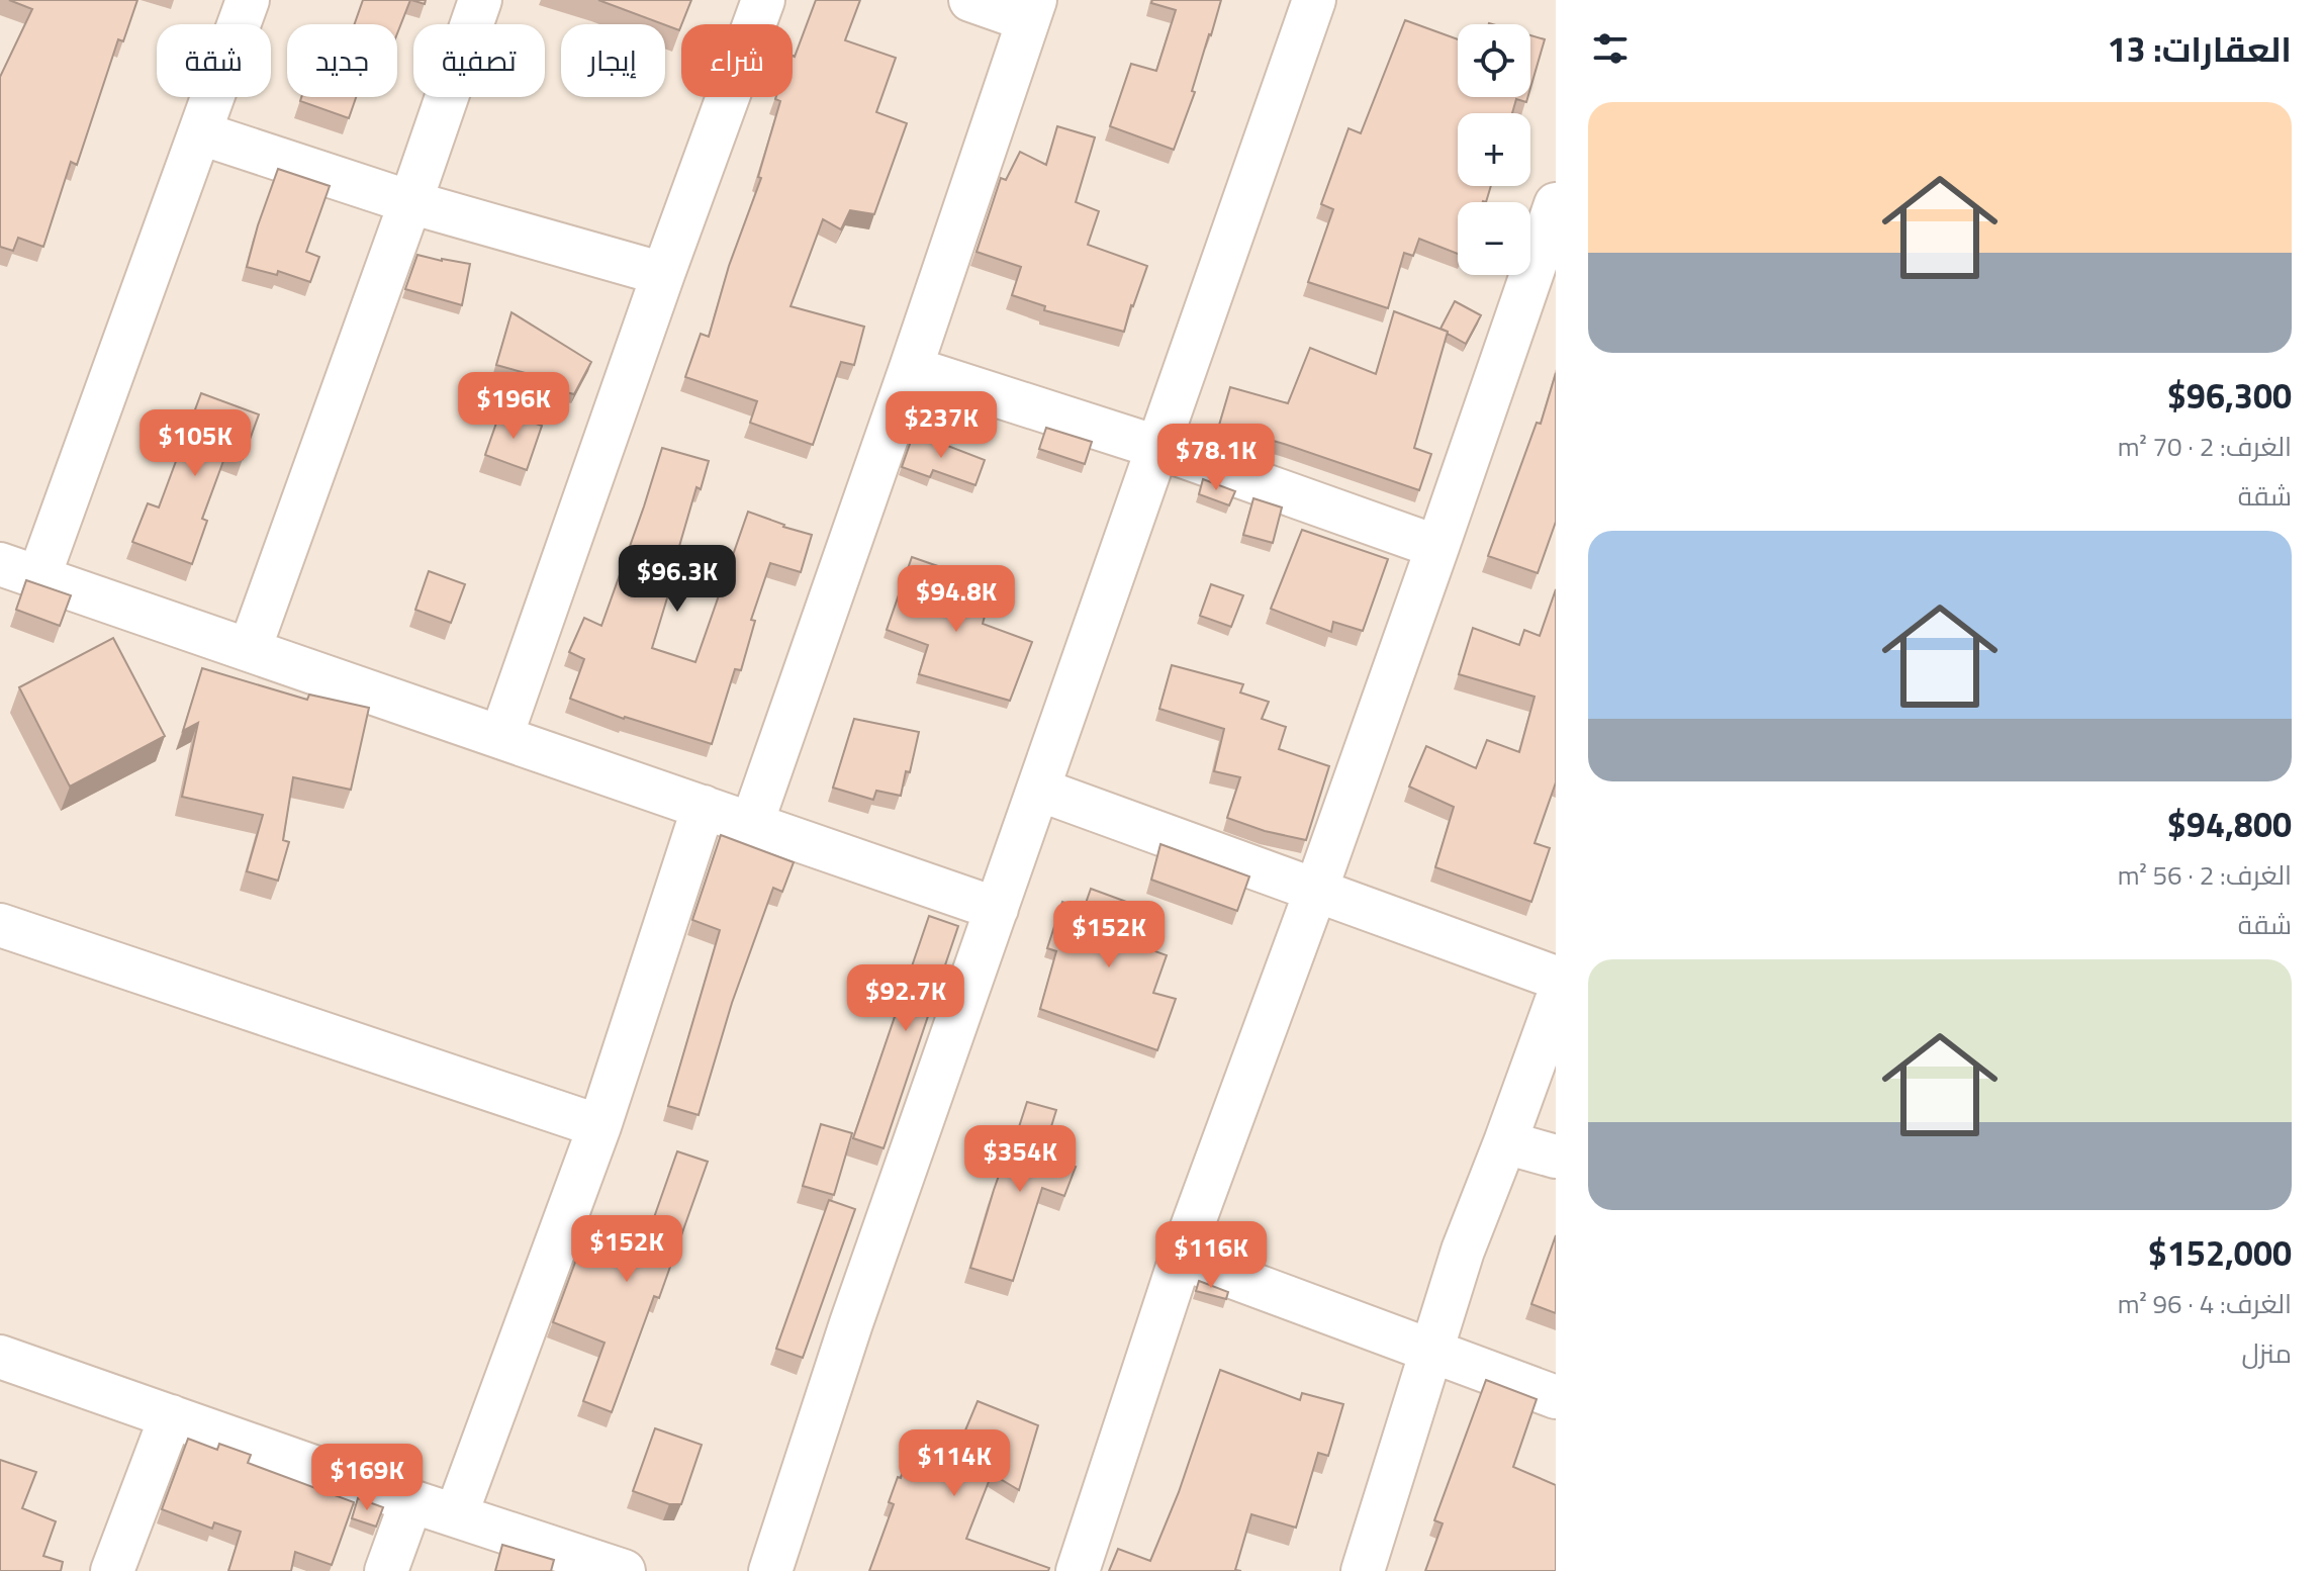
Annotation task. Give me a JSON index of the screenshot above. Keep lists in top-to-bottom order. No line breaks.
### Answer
{"page":{"heading":"العقارات: 13","map_buttons":["+","−"],"chip":["شراء","إيجار","تصفية","جديد","شقة"],"list":[{"name":"$96,300","note":"الغرف: 2 · 70 m² · شقة"},{"name":"$94,800","note":"الغرف: 2 · 56 m² · شقة"},{"name":"$152,000","note":"الغرف: 4 · 96 m² · منزل"}],"price":["$196K","$237K","$105K","$78.1K","$96.3K","$94.8K","$152K","$92.7K","$354K","$152K","$116K","$114K","$169K"]}}
